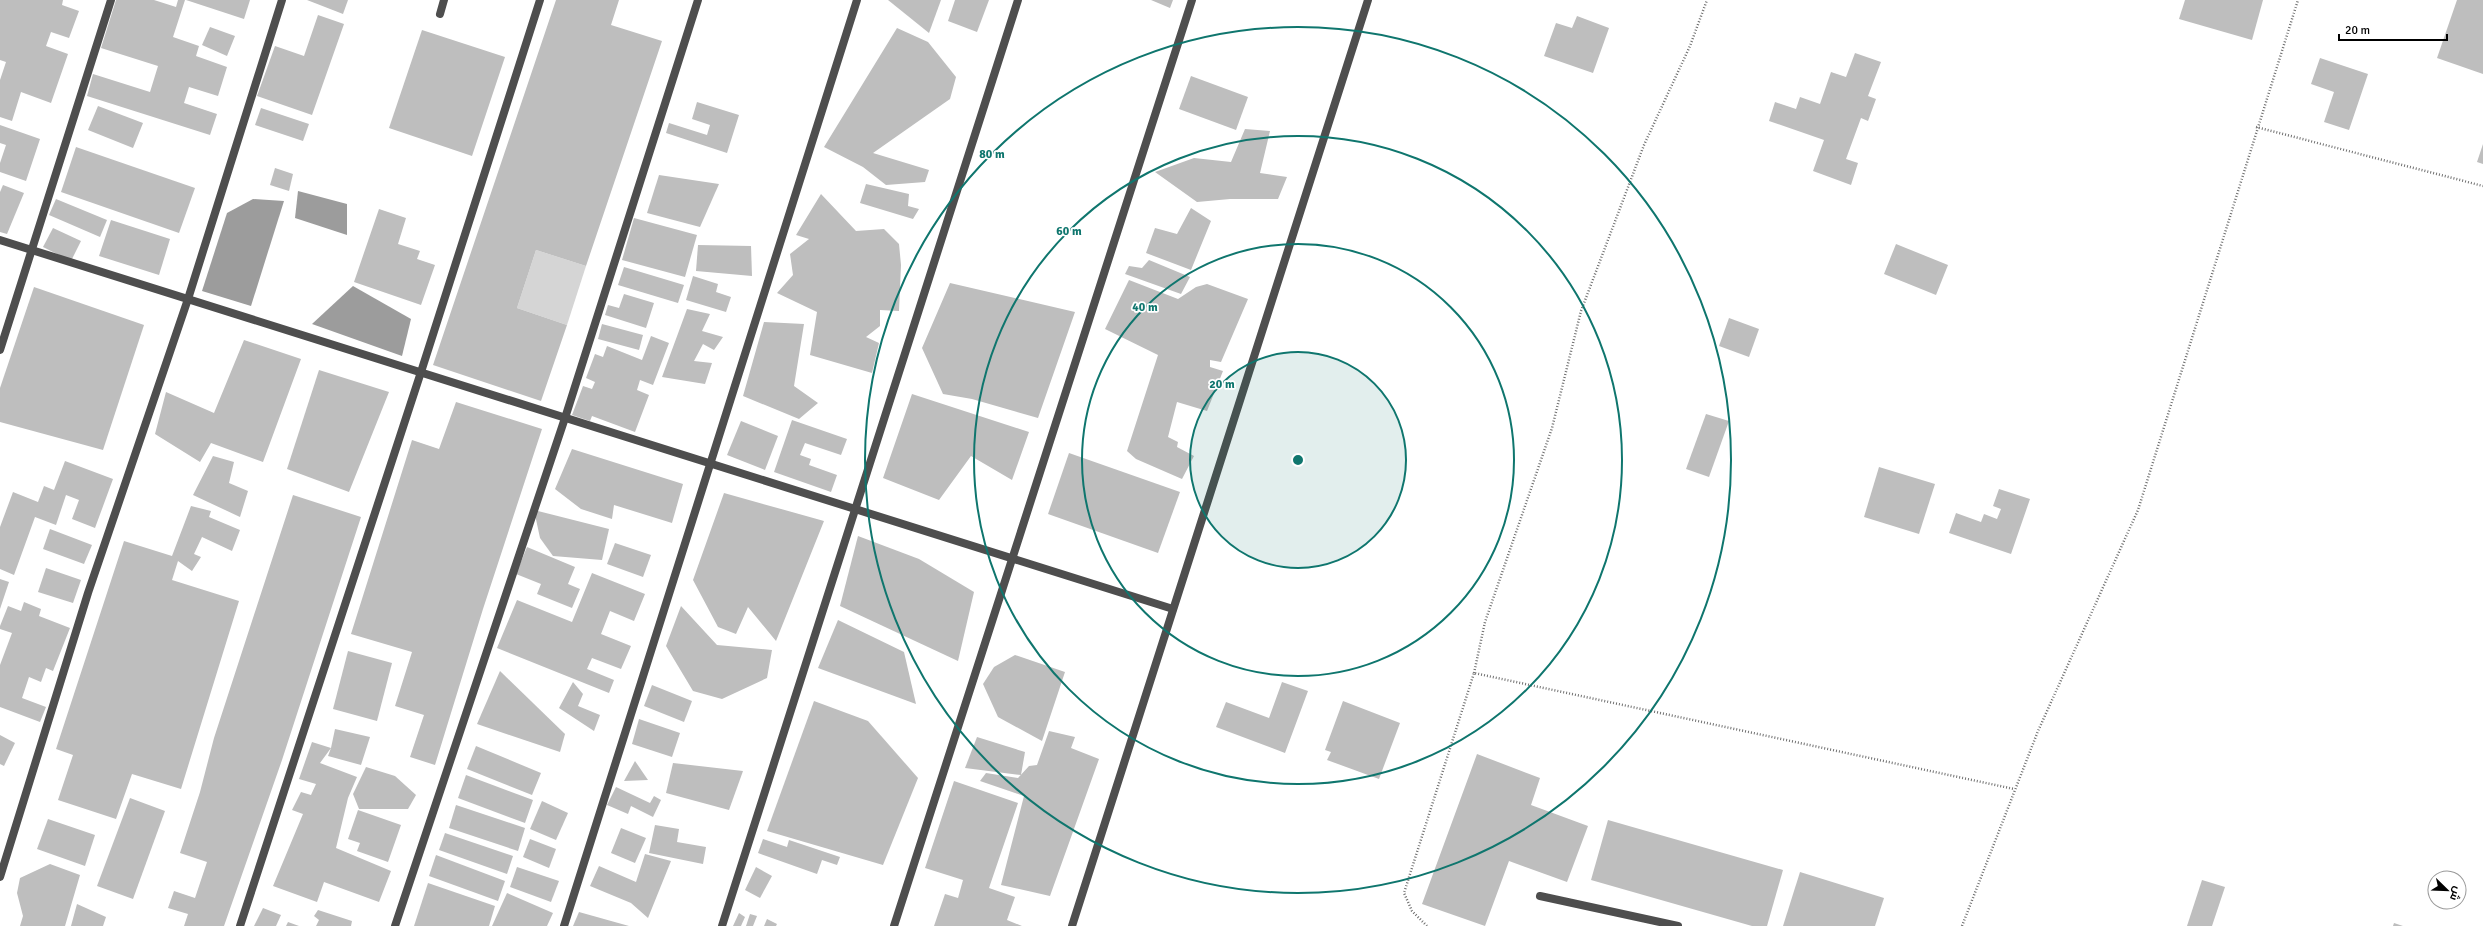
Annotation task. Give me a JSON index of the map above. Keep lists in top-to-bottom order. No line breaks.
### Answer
{"scale_bar":"20 m","north":"bottom right","rings":["80 m","60 m","40 m","20 m"]}
